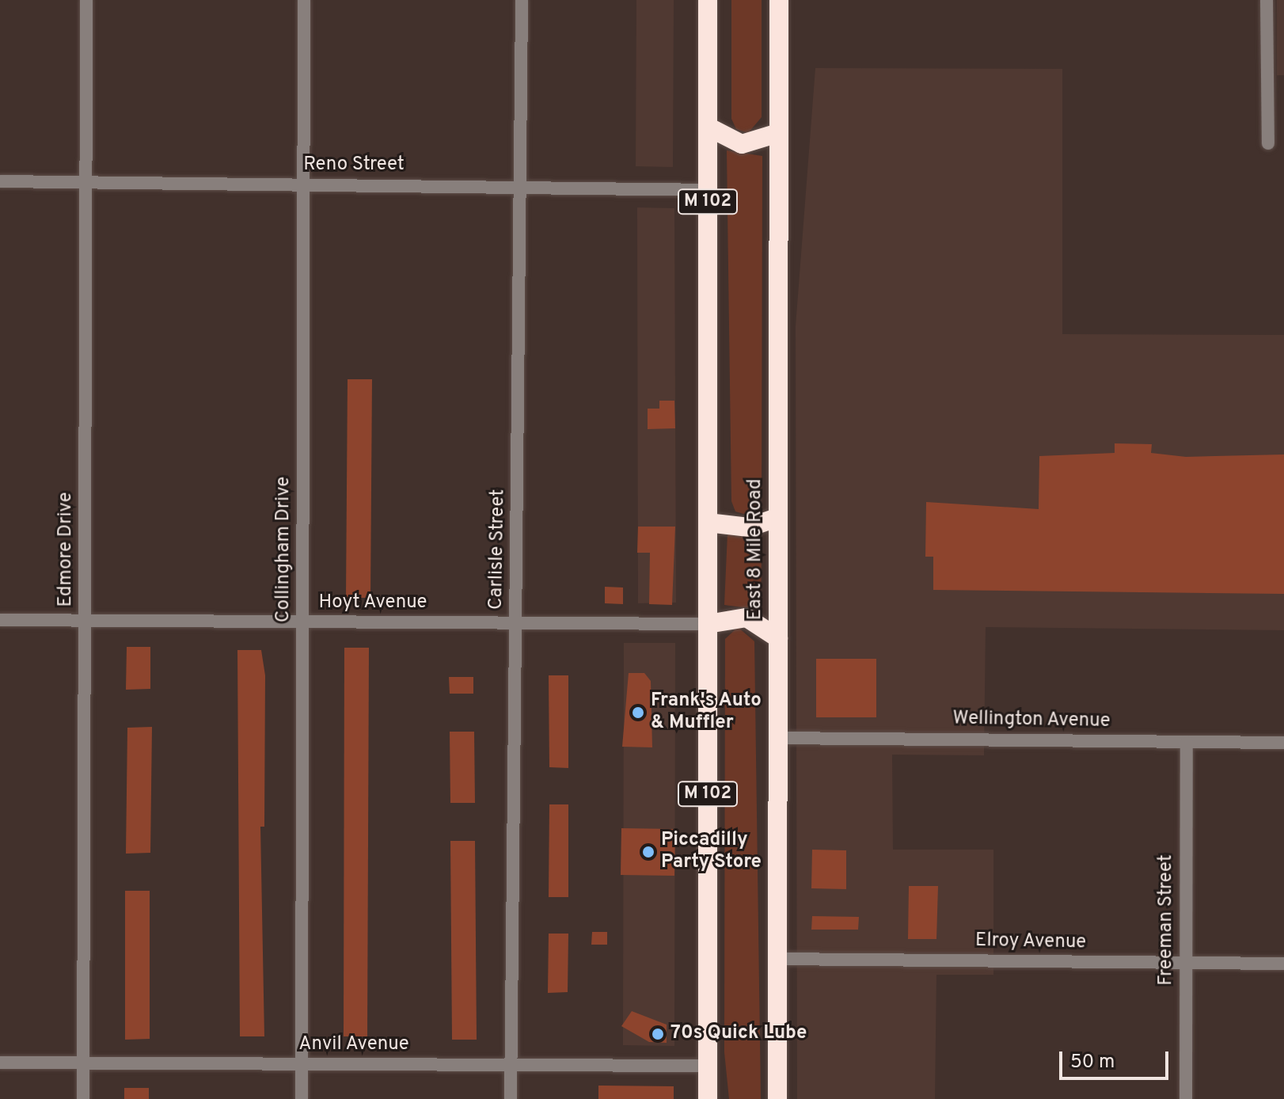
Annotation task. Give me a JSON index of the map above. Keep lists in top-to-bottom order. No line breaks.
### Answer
{"streets":{"highway":["M 102","East 8 Mile Road"],"street":["Reno Street","Edmore Drive","Collingham Drive","Carlisle Street","Hoyt Avenue","Wellington Avenue","Freeman Street","Elroy Avenue","Anvil Avenue"]},"crossings":[["Reno Street","M 102"],["Reno Street","Edmore Drive"],["Reno Street","Collingham Drive"],["Reno Street","Carlisle Street"],["M 102","Hoyt Avenue"],["M 102","Anvil Avenue"],["Edmore Drive","Hoyt Avenue"],["Edmore Drive","Anvil Avenue"],["Collingham Drive","Hoyt Avenue"],["Collingham Drive","Anvil Avenue"],["Carlisle Street","Hoyt Avenue"],["Carlisle Street","Anvil Avenue"],["East 8 Mile Road","Wellington Avenue"],["East 8 Mile Road","Elroy Avenue"],["Wellington Avenue","Freeman Street"],["Freeman Street","Elroy Avenue"]],"places":["Frank's Auto & Muffler","Piccadilly Party Store","70s Quick Lube"],"scale_bar":"50 m"}
